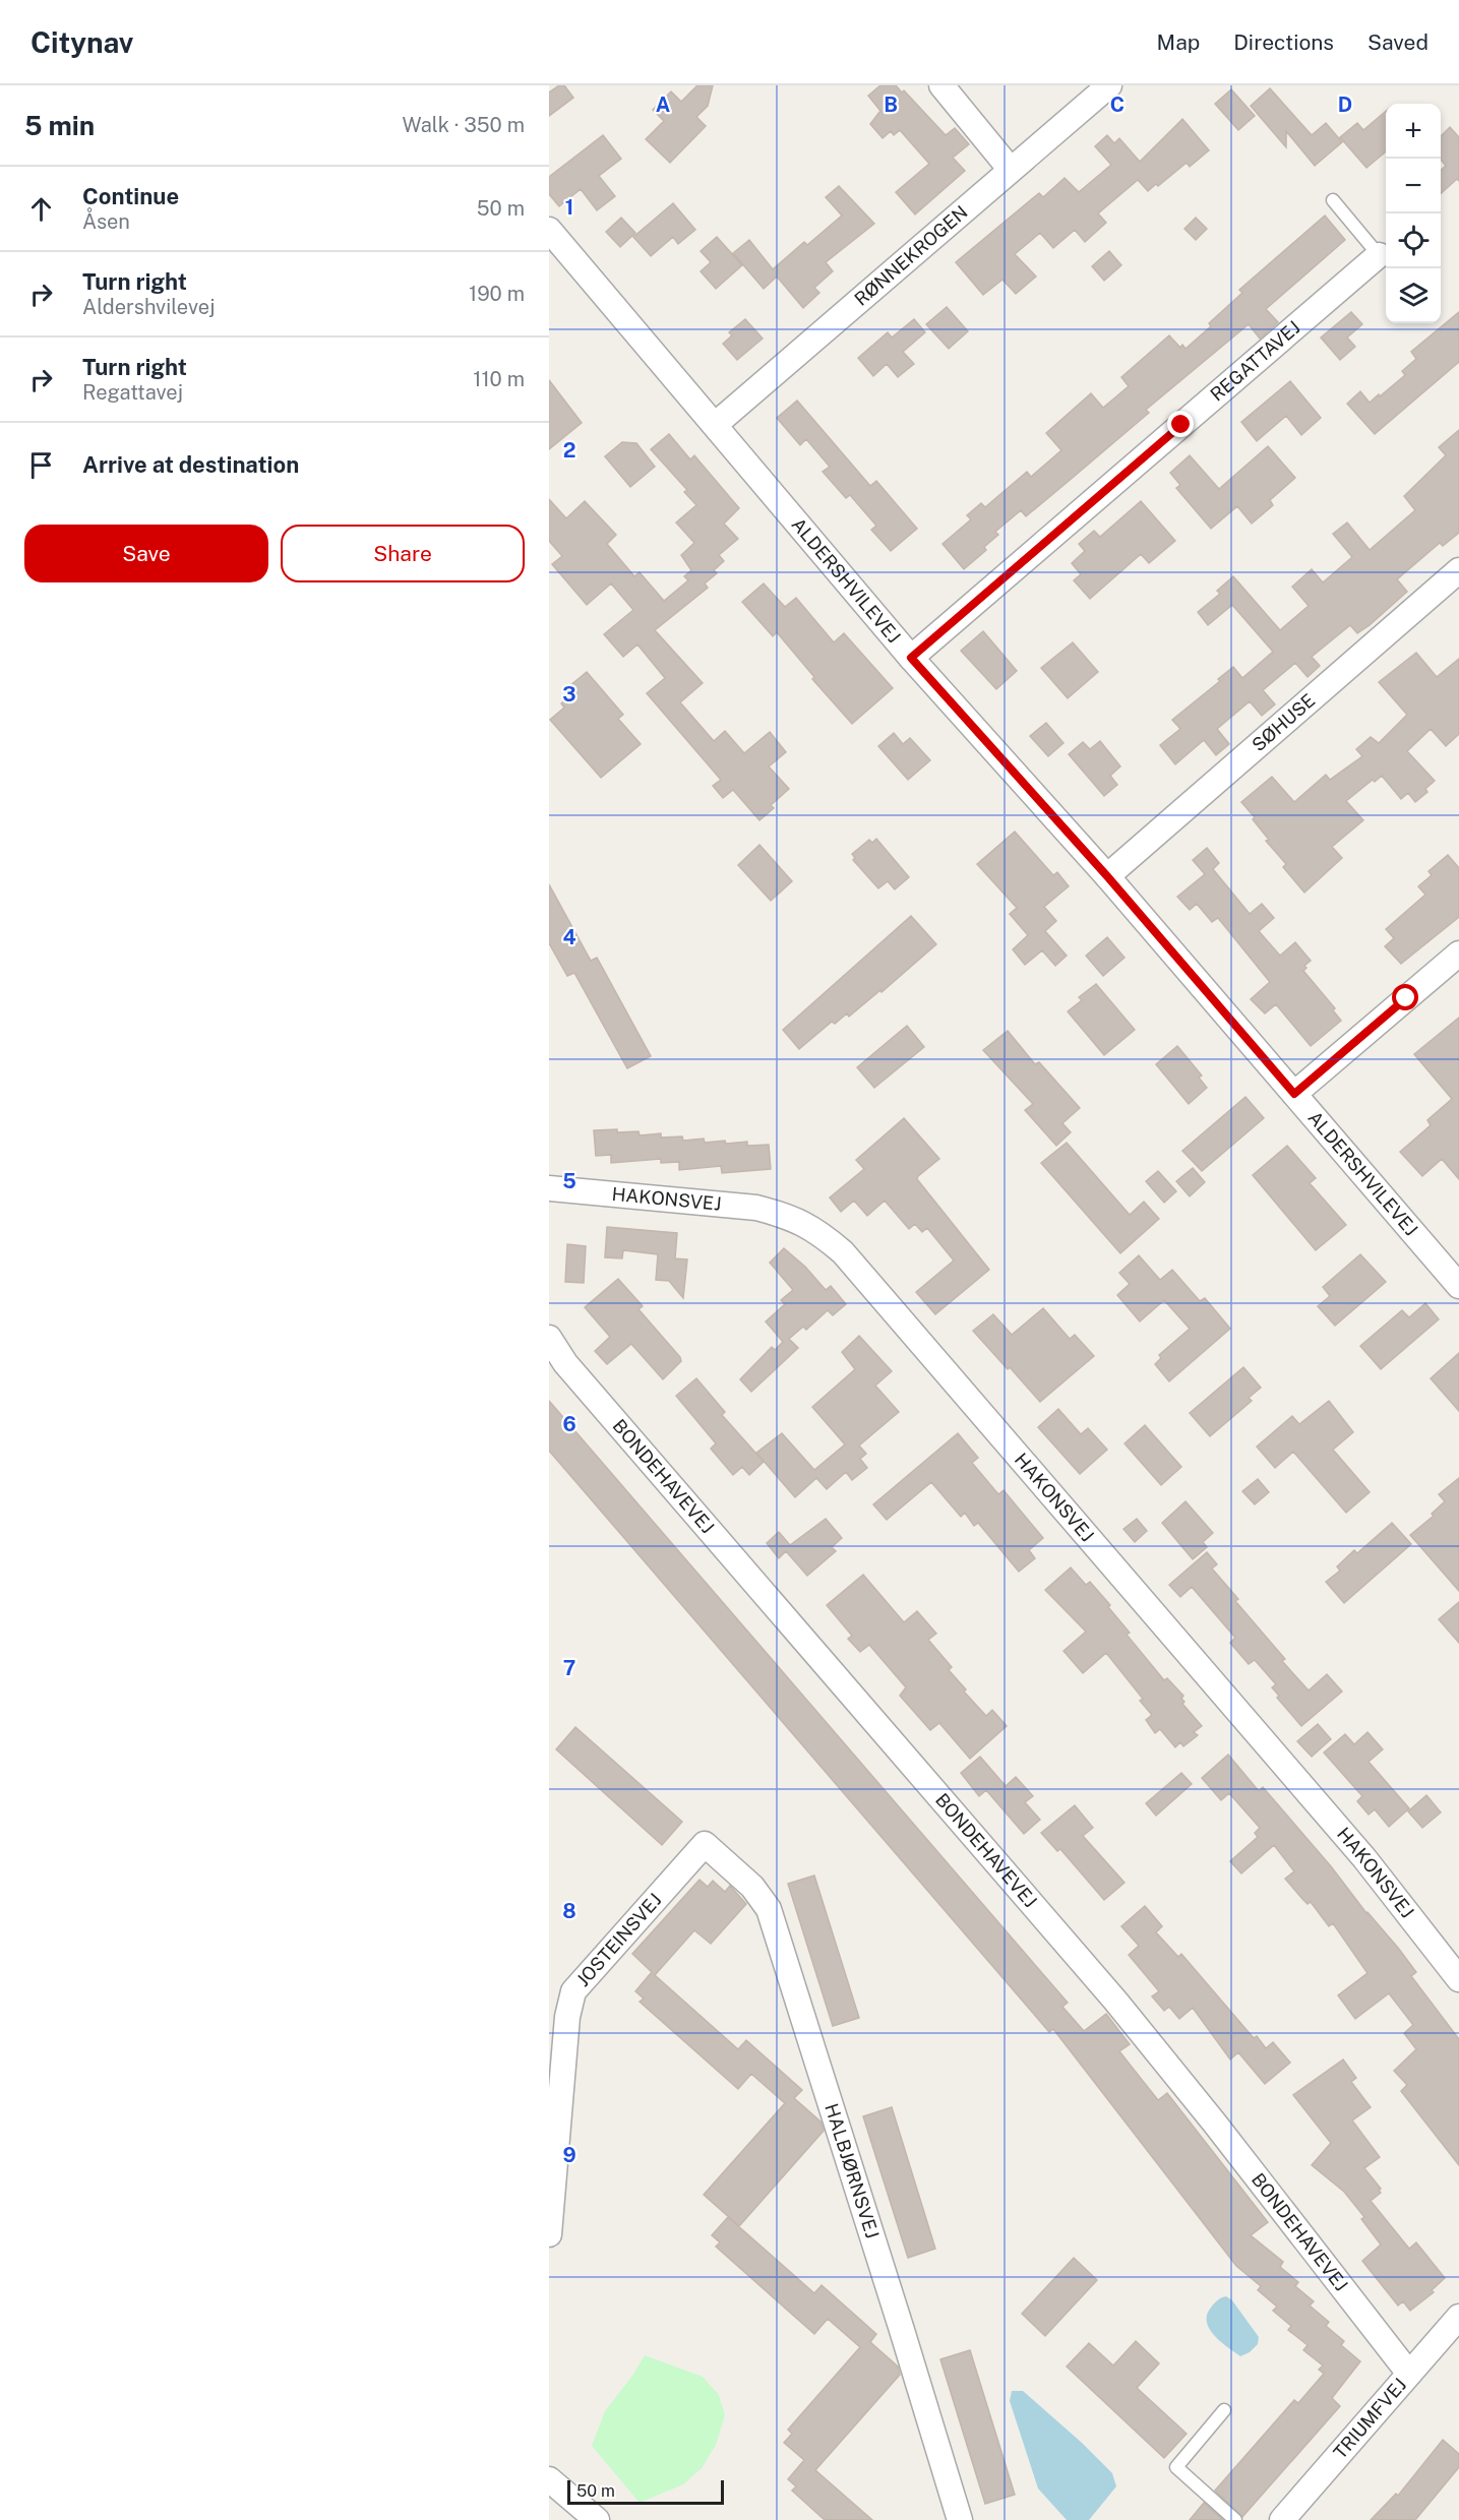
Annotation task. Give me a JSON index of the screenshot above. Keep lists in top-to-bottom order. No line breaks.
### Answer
{"streets":{"street":["RØNNEKROGEN","REGATTAVEJ","ALDERSHVILEVEJ","SØHUSE","HAKONSVEJ","BONDEHAVEVEJ","JOSTEINSVEJ","HALBJØRNSVEJ","TRIUMFVEJ"]},"crossings":[["RØNNEKROGEN","ALDERSHVILEVEJ"],["REGATTAVEJ","ALDERSHVILEVEJ"],["ALDERSHVILEVEJ","SØHUSE"],["BONDEHAVEVEJ","TRIUMFVEJ"],["JOSTEINSVEJ","HALBJØRNSVEJ"]],"scale_bar":"50 m","page":{"header":"Citynav","nav":["Map","Directions","Saved"],"heading":["5 min","Walk · 350 m"],"map_buttons":["+","−"],"list":[["Continue","Åsen","50 m"],["Turn right","Aldershvilevej","190 m"],["Turn right","Regattavej","110 m"],"Arrive at destination"],"buttons":["Save","Share"],"scale":"50 m"},"grid":{"columns":["A","B","C","D"],"rows":["1","2","3","4","5","6","7","8","9"]}}
